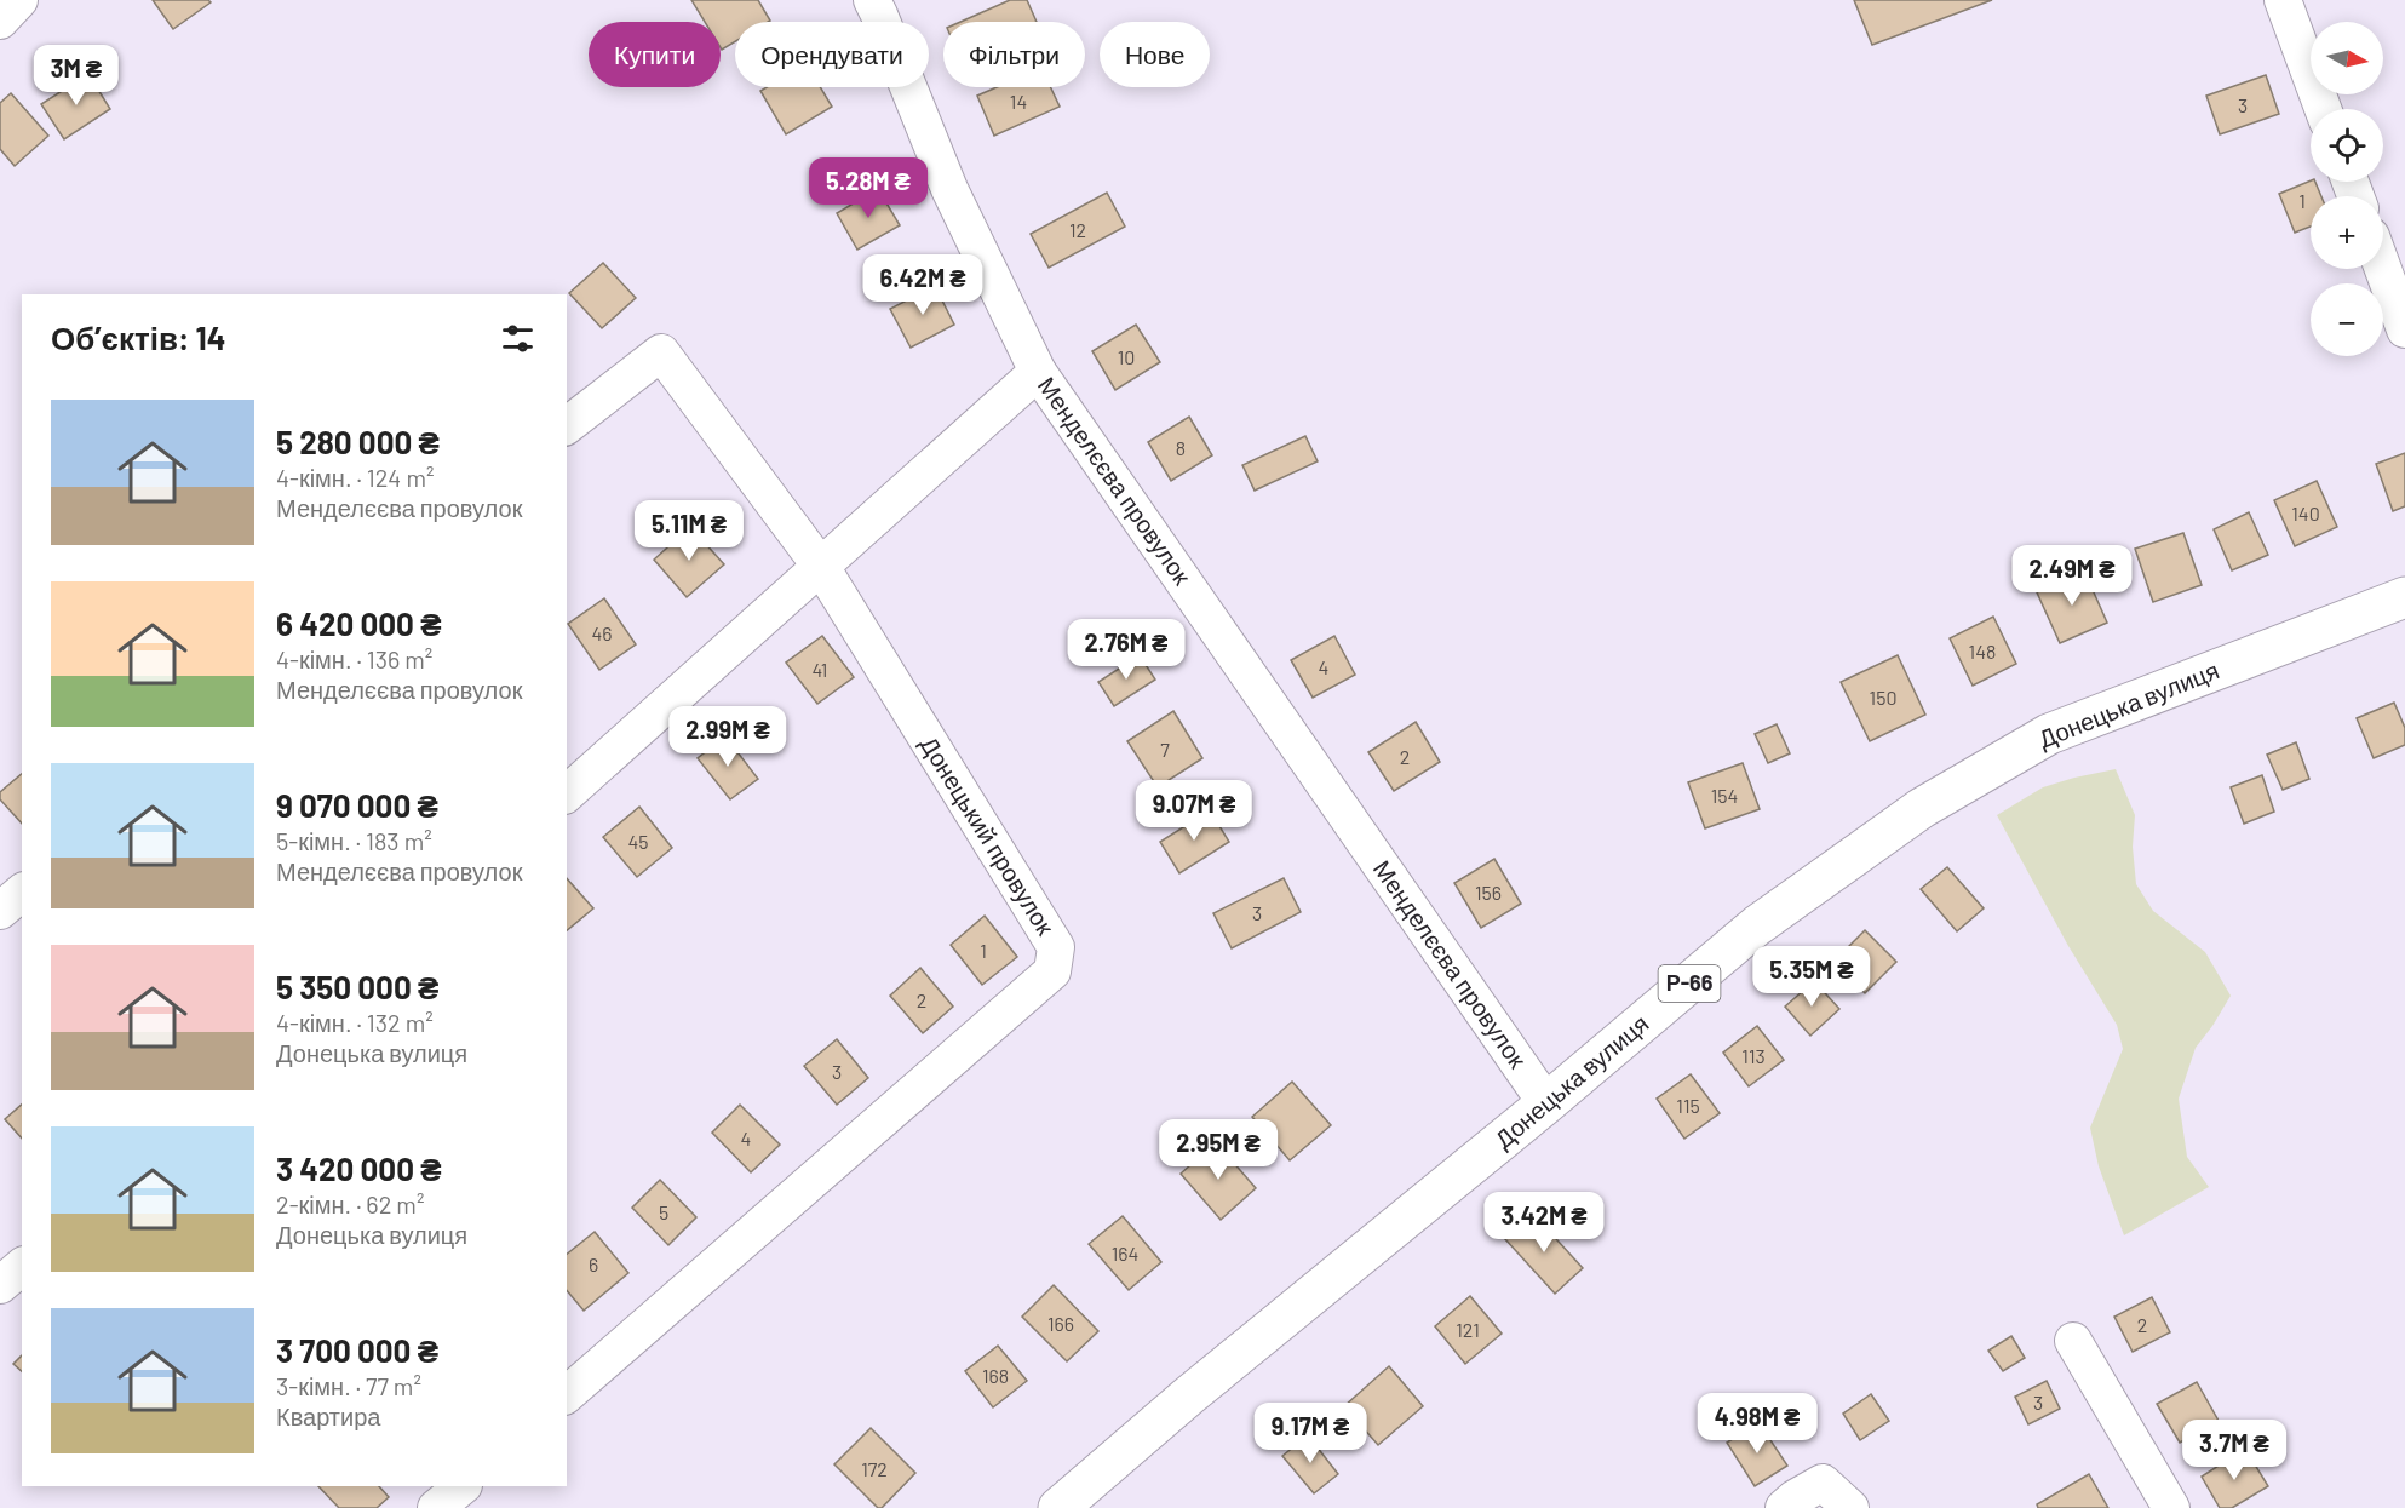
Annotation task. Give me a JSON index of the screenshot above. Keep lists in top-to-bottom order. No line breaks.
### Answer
{"streets":{"main road":["Донецька вулиця","Р-66"],"street":["Менделєєва провулок","Донецький провулок"]},"crossings":[["Менделєєва провулок","Донецька вулиця"]],"house_numbers":["14","3","1","12","10","8","140","46","148","4","41","150","7","2","154","45","156","3","1","2","113","3","115","4","5","164","6","166","2","121","168","3","172"],"north":"right","page":{"map_buttons":["+","−"],"chip":["Купити","Орендувати","Фільтри","Нове"],"price":["3M ₴","5.28M ₴","6.42M ₴","5.11M ₴","2.49M ₴","2.76M ₴","2.99M ₴","9.07M ₴","5.35M ₴","2.95M ₴","3.42M ₴","4.98M ₴","9.17M ₴","3.7M ₴"],"heading":"Об’єктів: 14","list":[{"name":"5 280 000 ₴","note":"4-кімн. · 124 m² · Менделєєва провулок"},{"name":"6 420 000 ₴","note":"4-кімн. · 136 m² · Менделєєва провулок"},{"name":"9 070 000 ₴","note":"5-кімн. · 183 m² · Менделєєва провулок"},{"name":"5 350 000 ₴","note":"4-кімн. · 132 m² · Донецька вулиця"},{"name":"3 420 000 ₴","note":"2-кімн. · 62 m² · Донецька вулиця"},{"name":"3 700 000 ₴","note":"3-кімн. · 77 m² · Квартира"}]}}
